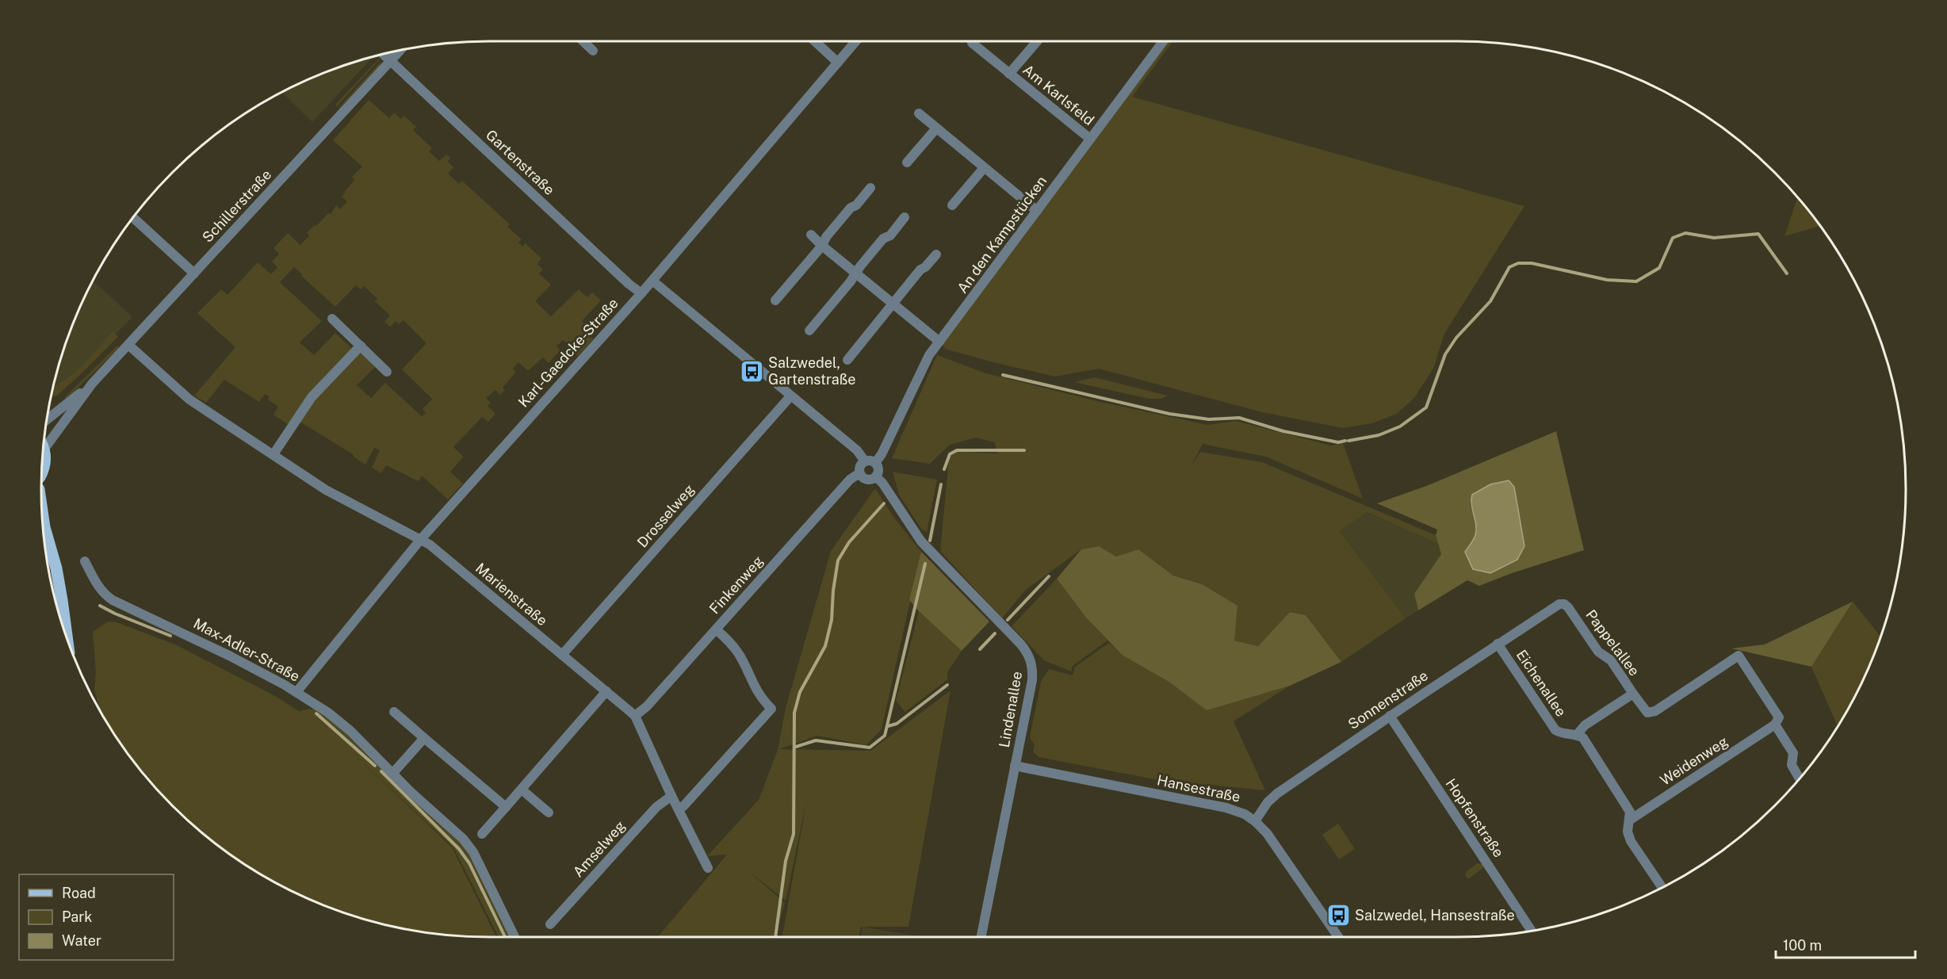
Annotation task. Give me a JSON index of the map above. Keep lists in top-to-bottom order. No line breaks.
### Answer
{"streets":{"street":["Am Karlsfeld","Gartenstraße","Schillerstraße","An den Kampstücken","Karl-Gaedcke-Straße","Drosselweg","Finkenweg","Marienstraße","Pappelallee","Max-Adler-Straße","Eichenallee","Sonnenstraße","Lindenallee","Weidenweg","Hansestraße","Hopfenstraße","Amselweg"]},"crossings":[["Am Karlsfeld","An den Kampstücken"],["Gartenstraße","Schillerstraße"],["Gartenstraße","Karl-Gaedcke-Straße"],["Schillerstraße","Marienstraße"],["An den Kampstücken","Finkenweg"],["An den Kampstücken","Lindenallee"],["Karl-Gaedcke-Straße","Marienstraße"],["Karl-Gaedcke-Straße","Max-Adler-Straße"],["Drosselweg","Marienstraße"],["Finkenweg","Marienstraße"],["Finkenweg","Lindenallee"],["Marienstraße","Amselweg"],["Pappelallee","Eichenallee"],["Pappelallee","Sonnenstraße"],["Pappelallee","Weidenweg"],["Eichenallee","Sonnenstraße"],["Sonnenstraße","Hansestraße"],["Sonnenstraße","Hopfenstraße"],["Lindenallee","Hansestraße"]],"places":{"bus stop":["Salzwedel, Gartenstraße","Salzwedel, Hansestraße"]},"legend":["Road","Park","Water"],"scale_bar":"100 m"}
